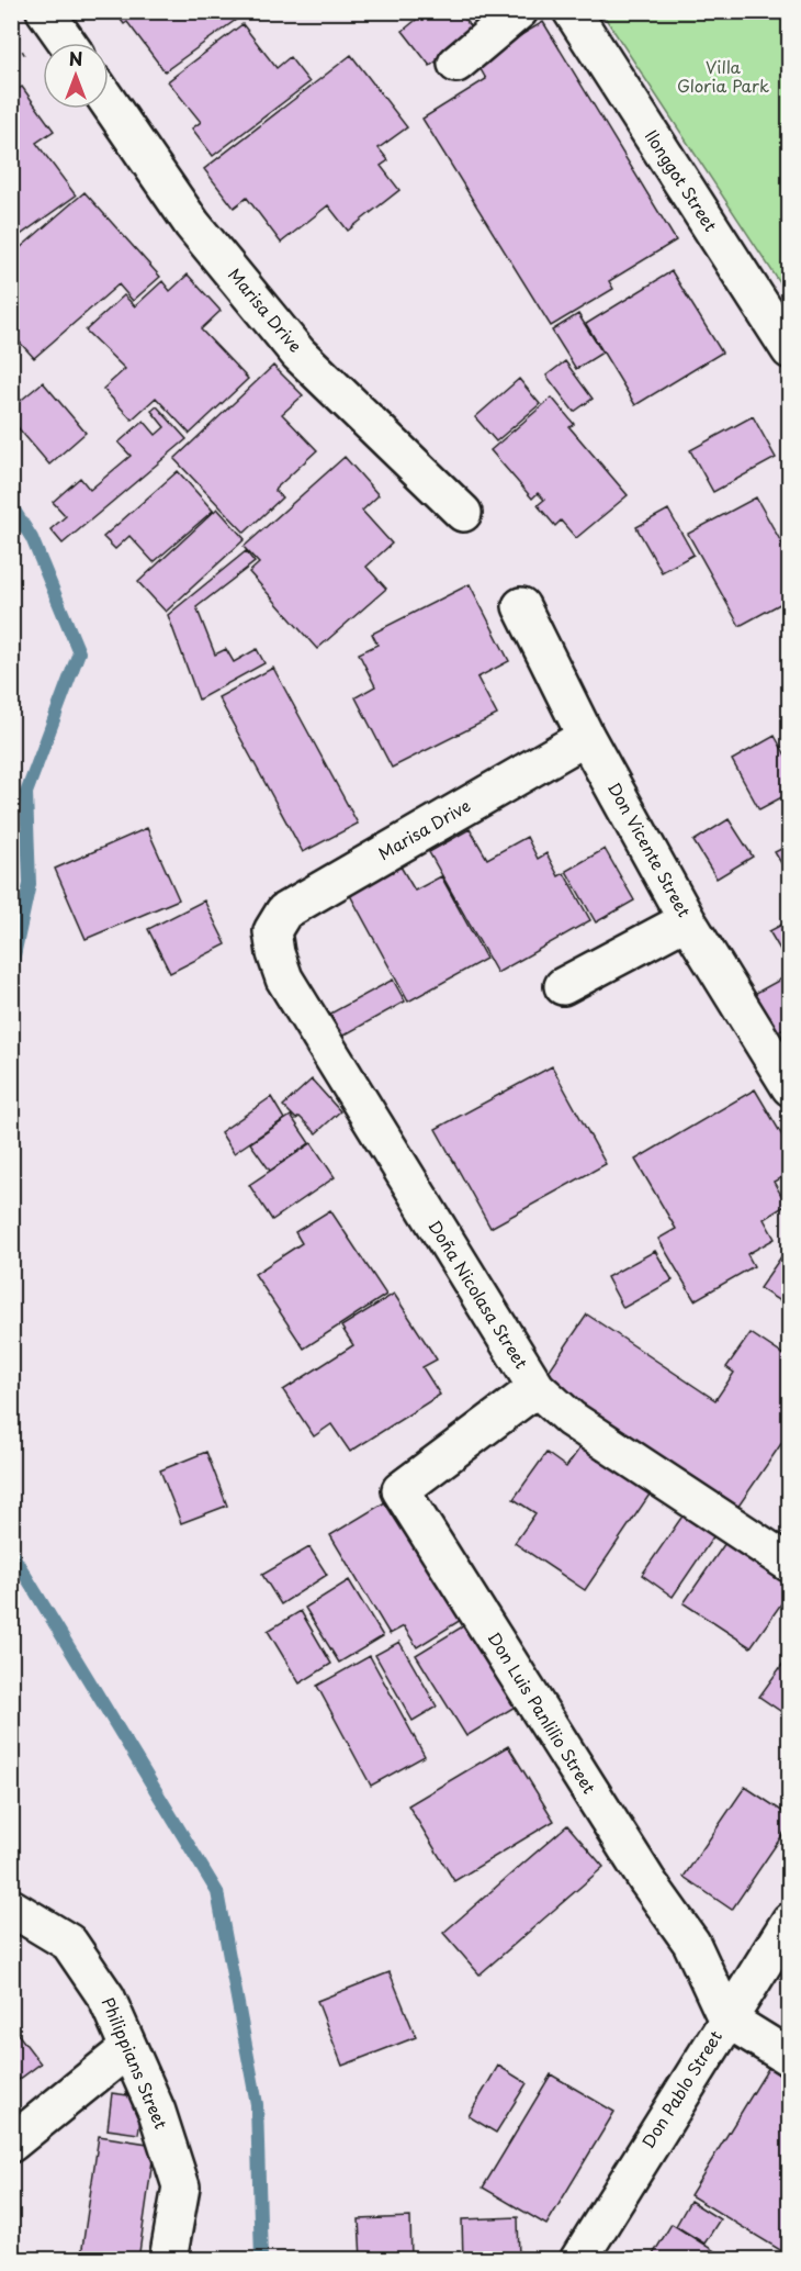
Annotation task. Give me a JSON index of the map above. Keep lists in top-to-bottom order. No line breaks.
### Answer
{"streets":{"street":["Ilonggot Street","Marisa Drive","Don Vicente Street","Doña Nicolasa Street","Don Luis Panlilio Street","Philippians Street","Don Pablo Street"]},"crossings":[["Marisa Drive","Don Vicente Street"],["Marisa Drive","Doña Nicolasa Street"],["Doña Nicolasa Street","Don Luis Panlilio Street"],["Don Luis Panlilio Street","Don Pablo Street"]],"parks":["Villa Gloria Park"],"north":"top"}
